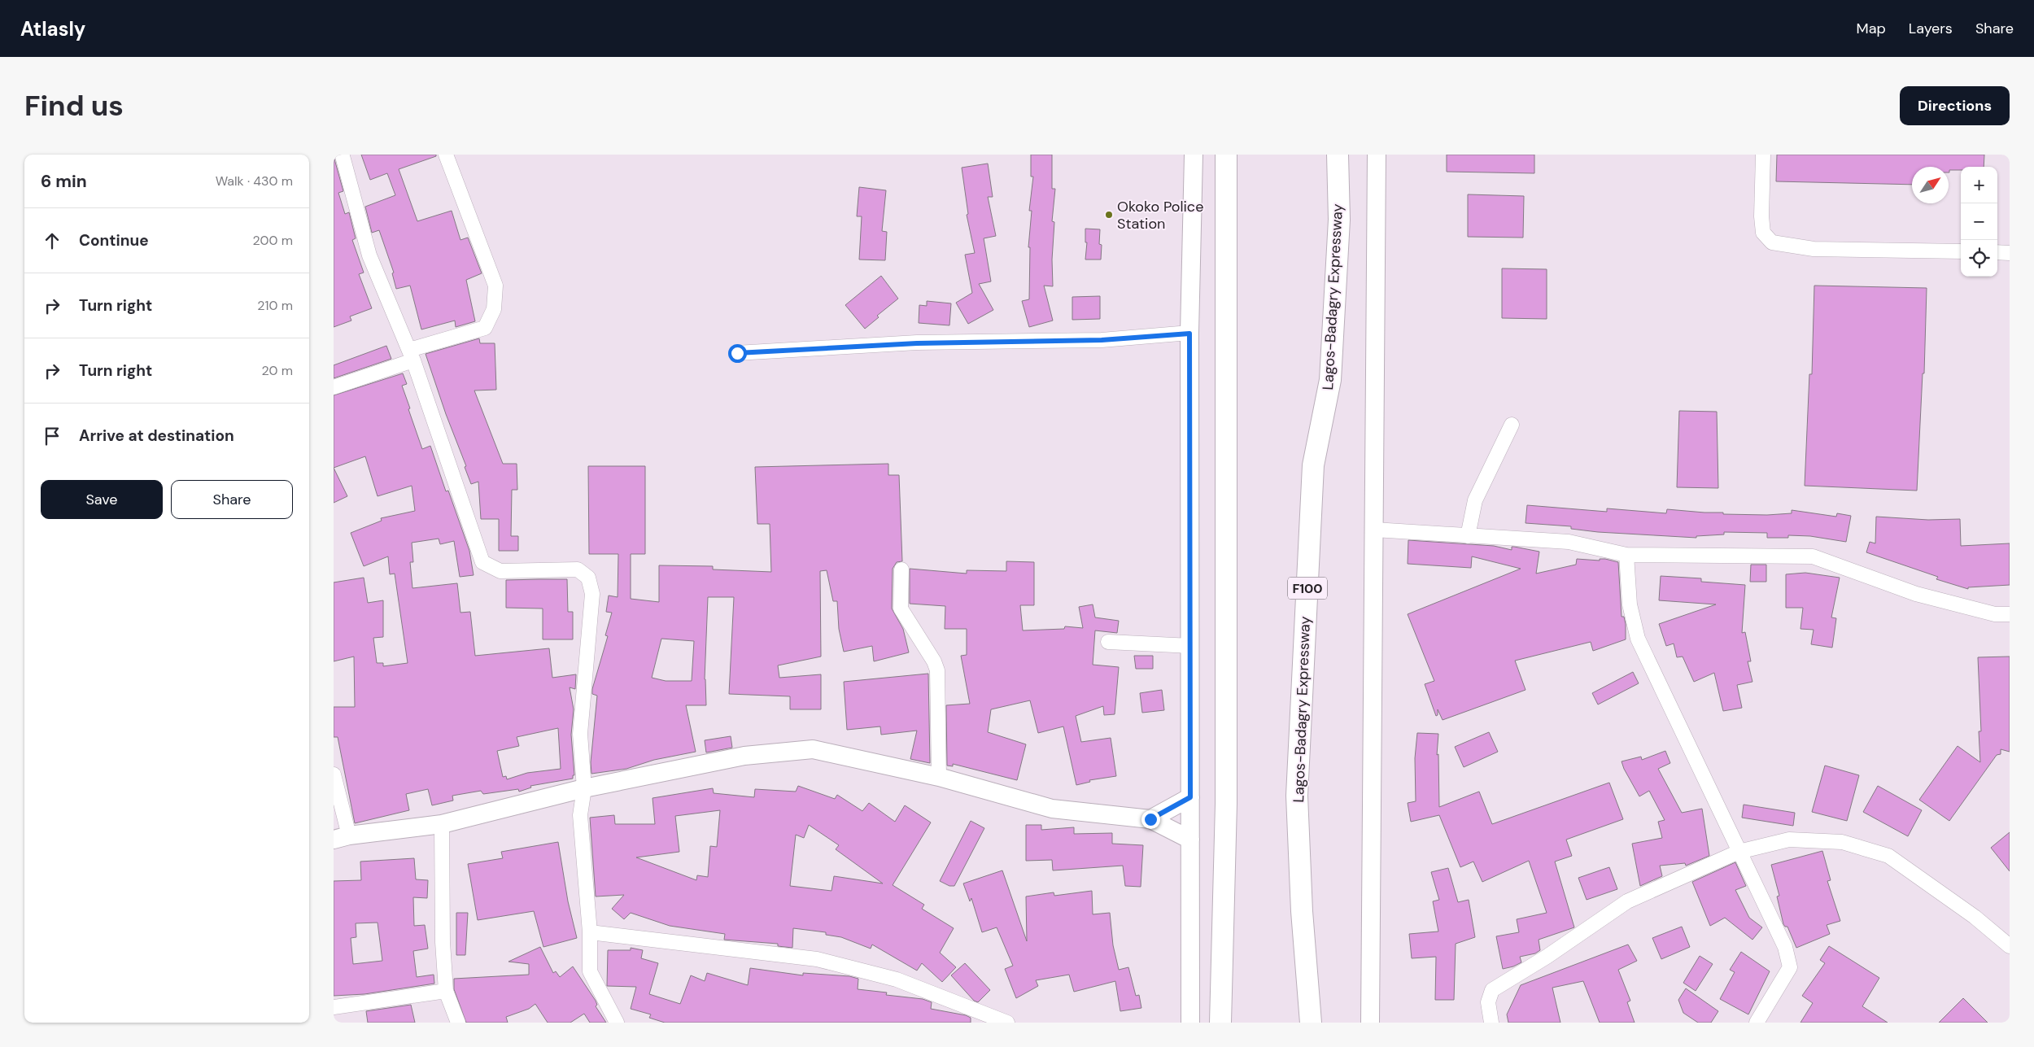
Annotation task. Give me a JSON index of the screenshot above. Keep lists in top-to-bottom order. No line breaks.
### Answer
{"streets":{"highway":["Lagos-Badagry Expressway","F100"]},"places":["Okoko Police Station"],"north":"top right","page":{"header":"Atlasly","nav":["Map","Layers","Share"],"buttons":["Directions",["Save","Share"]],"title":"Find us","heading":["6 min","Walk · 430 m"],"map_buttons":["+","−"],"list":[["Continue","200 m"],["Turn right","210 m"],["Turn right","20 m"],"Arrive at destination"]}}
